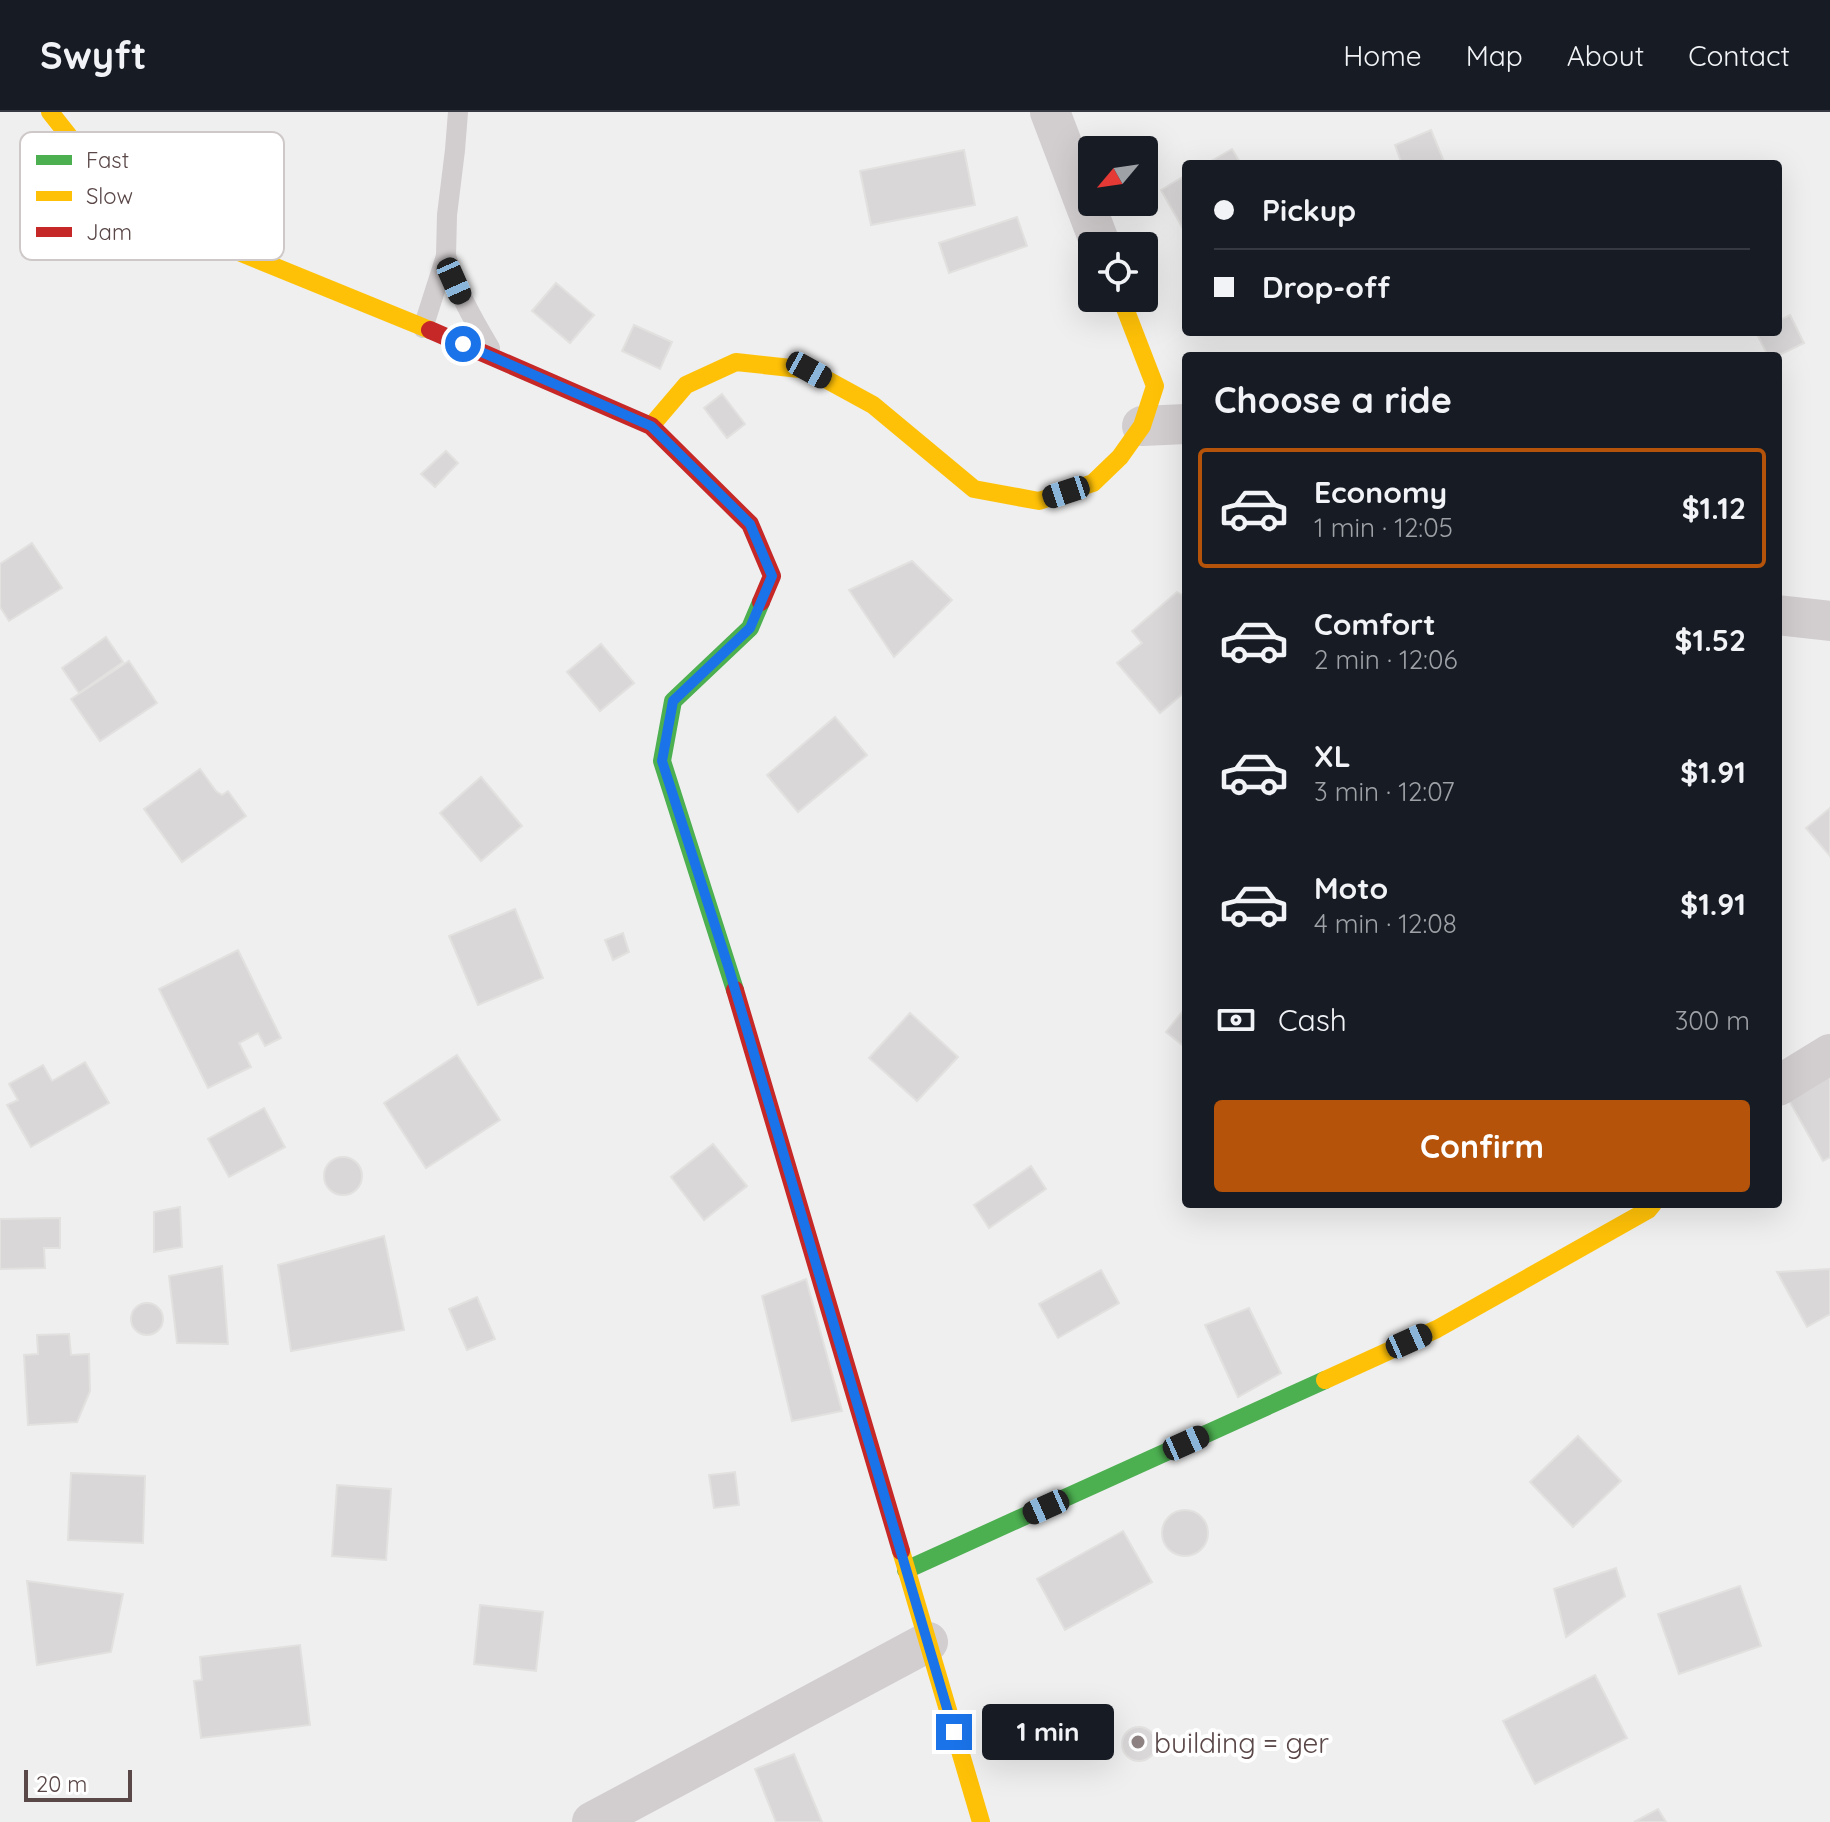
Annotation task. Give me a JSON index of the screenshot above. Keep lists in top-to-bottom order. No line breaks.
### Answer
{"places":["building = ger"],"legend":["Fast","Slow","Jam"],"scale_bar":"20 m","north":"bottom left","page":{"header":"Swyft","nav":["Home","Map","About","Contact"],"banner":["Pickup","Drop-off"],"heading":"Choose a ride","list":[{"name":"Economy","note":"1 min · 12:05","value":"$1.12"},{"name":"Comfort","note":"2 min · 12:06","value":"$1.52"},{"name":"XL","note":"3 min · 12:07","value":"$1.91"},{"name":"Moto","note":"4 min · 12:08","value":"$1.91"}],"pay":["Cash","300 m"],"buttons":"Confirm","bubble":"1 min","scale":"20 m"}}
